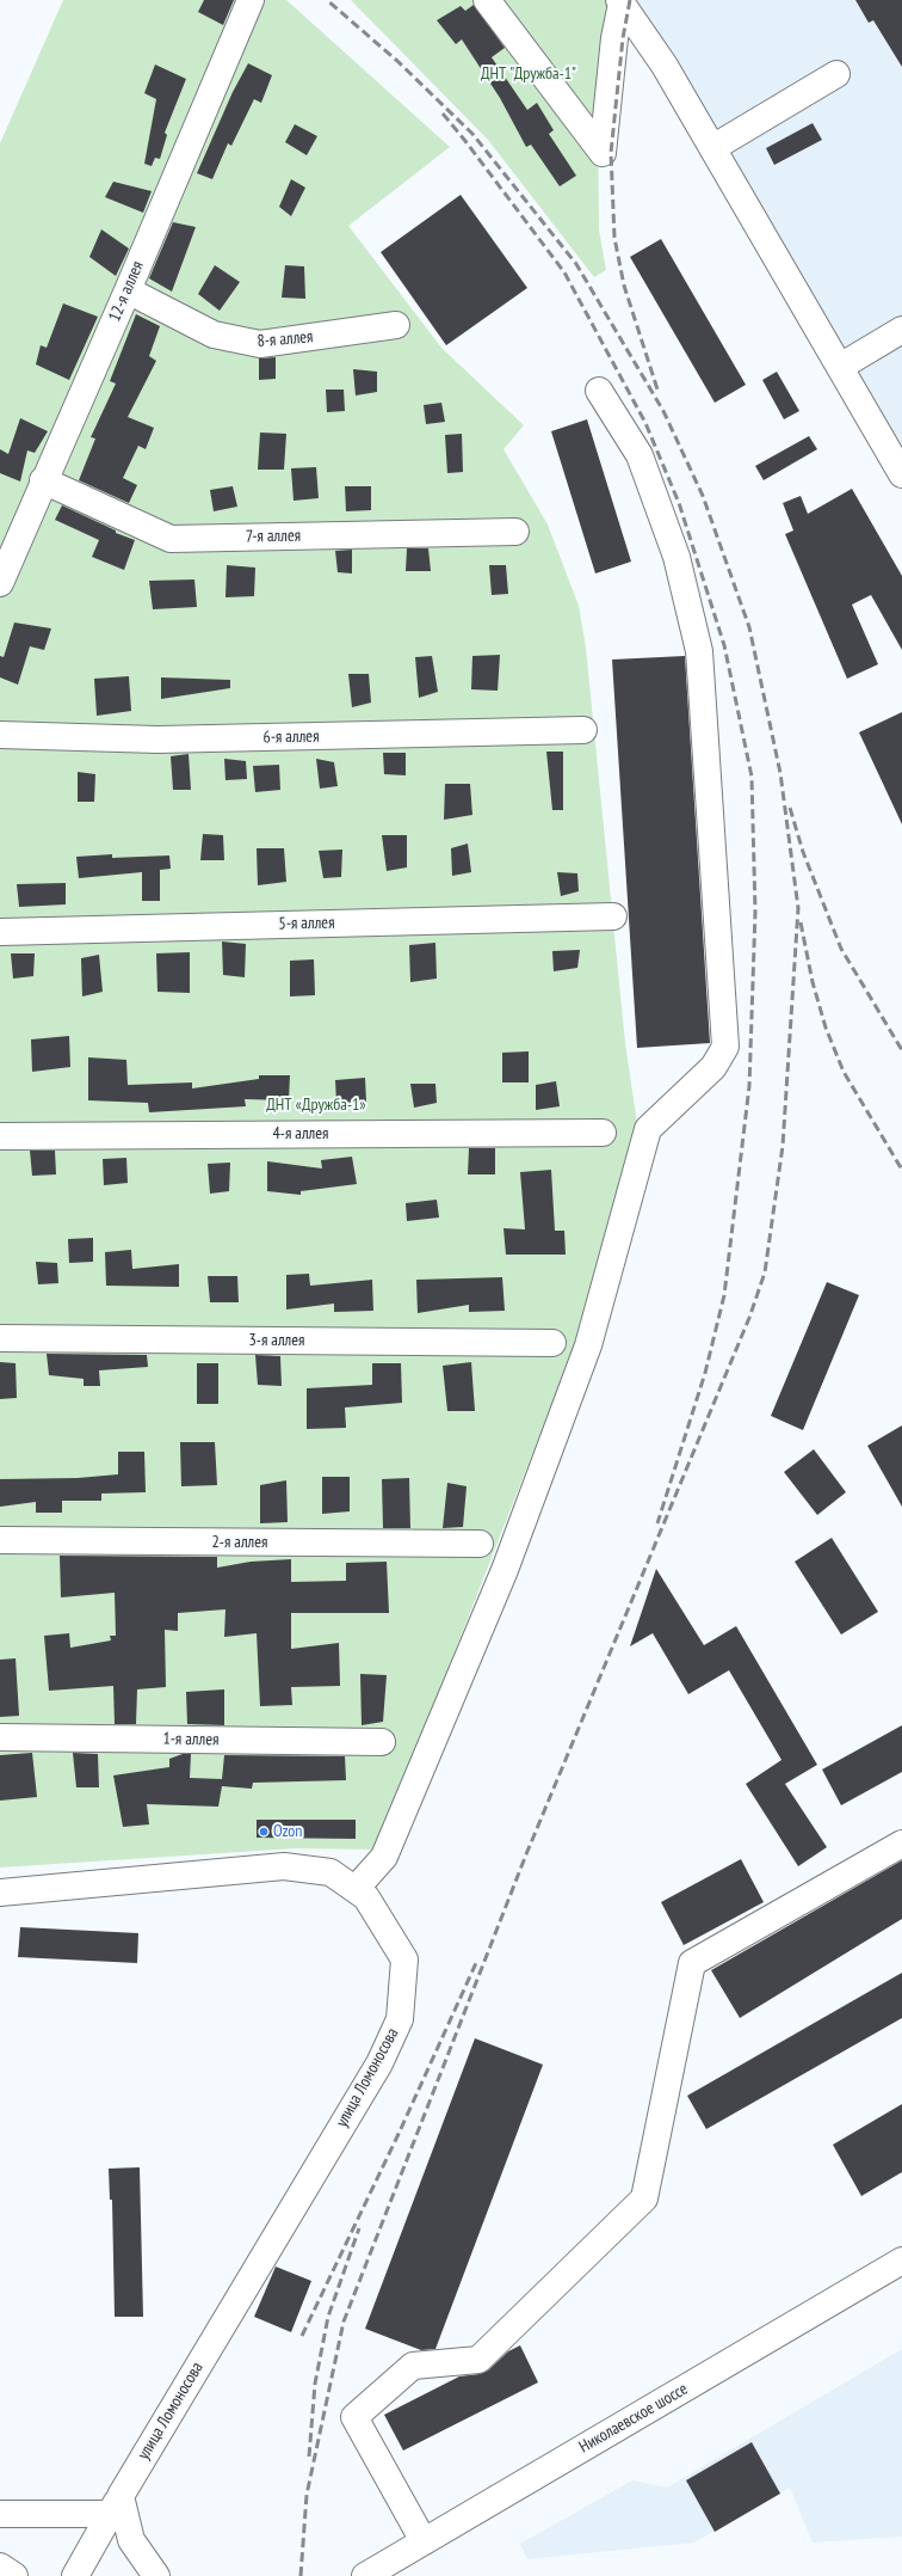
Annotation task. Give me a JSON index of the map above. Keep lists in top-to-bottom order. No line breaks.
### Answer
{"streets":{"street":["12-я аллея","8-я аллея","7-я аллея","6-я аллея","5-я аллея","4-я аллея","3-я аллея","2-я аллея","1-я аллея","улица Ломоносова","Николаевское шоссе"]},"crossings":[["12-я аллея","8-я аллея"],["12-я аллея","7-я аллея"]],"parks":["ДНТ \"Дружба-1\"","ДНТ «Дружба-1»"],"places":["Ozon"]}
